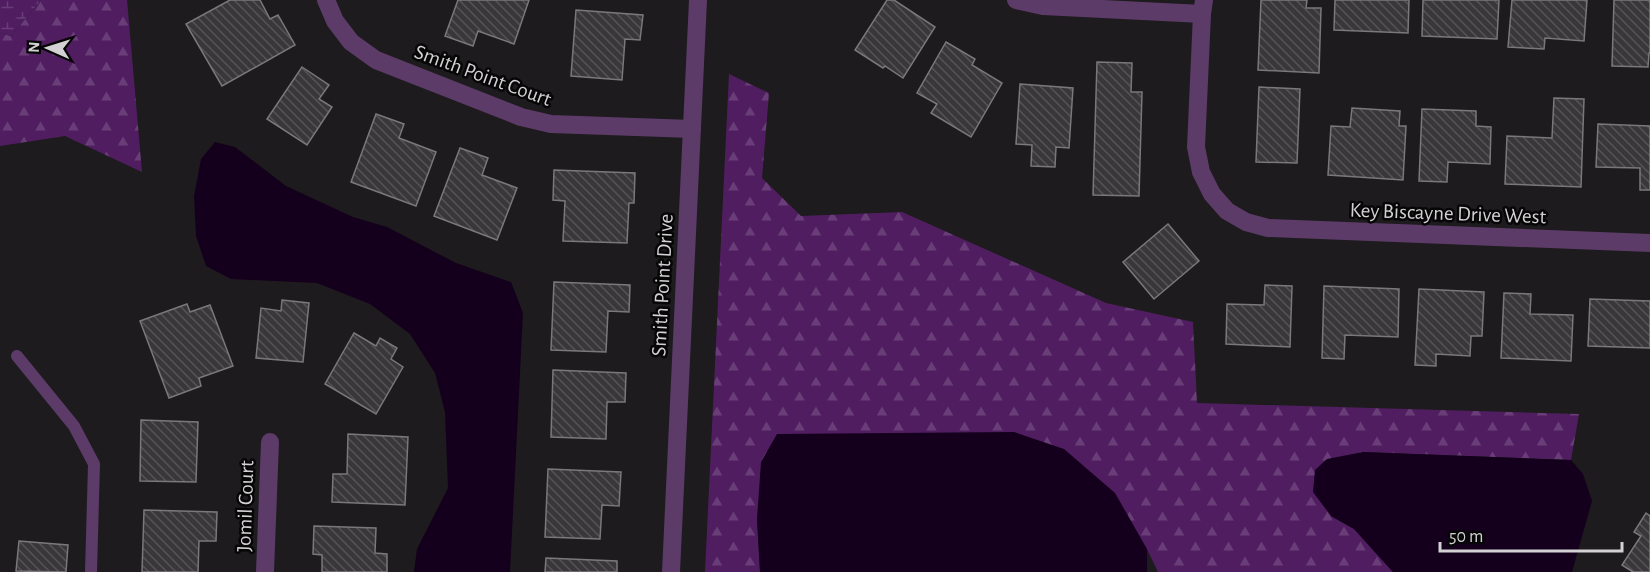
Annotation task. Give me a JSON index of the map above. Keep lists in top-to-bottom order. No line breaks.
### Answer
{"streets":{"street":["Smith Point Court","Key Biscayne Drive West","Smith Point Drive","Jomil Court"]},"crossings":[["Smith Point Court","Smith Point Drive"]],"scale_bar":"50 m","north":"left"}
